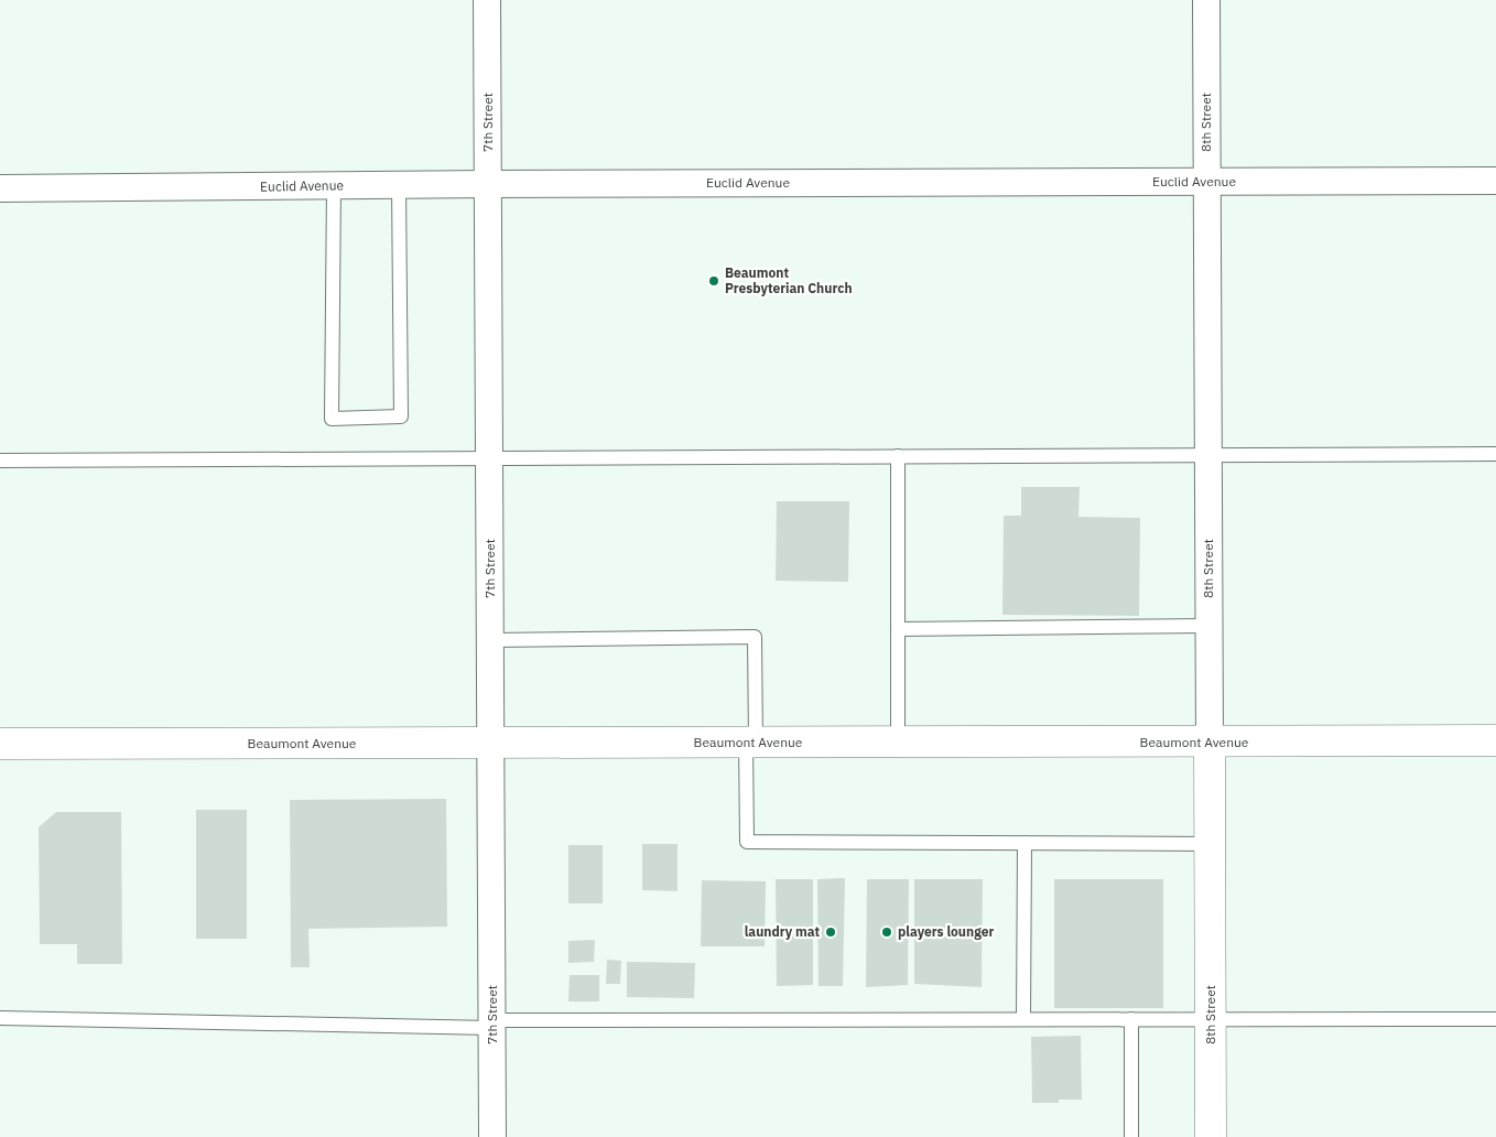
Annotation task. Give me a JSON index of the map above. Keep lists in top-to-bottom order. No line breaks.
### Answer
{"streets":{"main road":["8th Street","Beaumont Avenue"],"street":["7th Street","Euclid Avenue"]},"crossings":[["7th Street","Euclid Avenue"],["7th Street","Beaumont Avenue"],["8th Street","Euclid Avenue"],["8th Street","Beaumont Avenue"]],"places":["Beaumont Presbyterian Church","laundry mat","players lounger"]}
